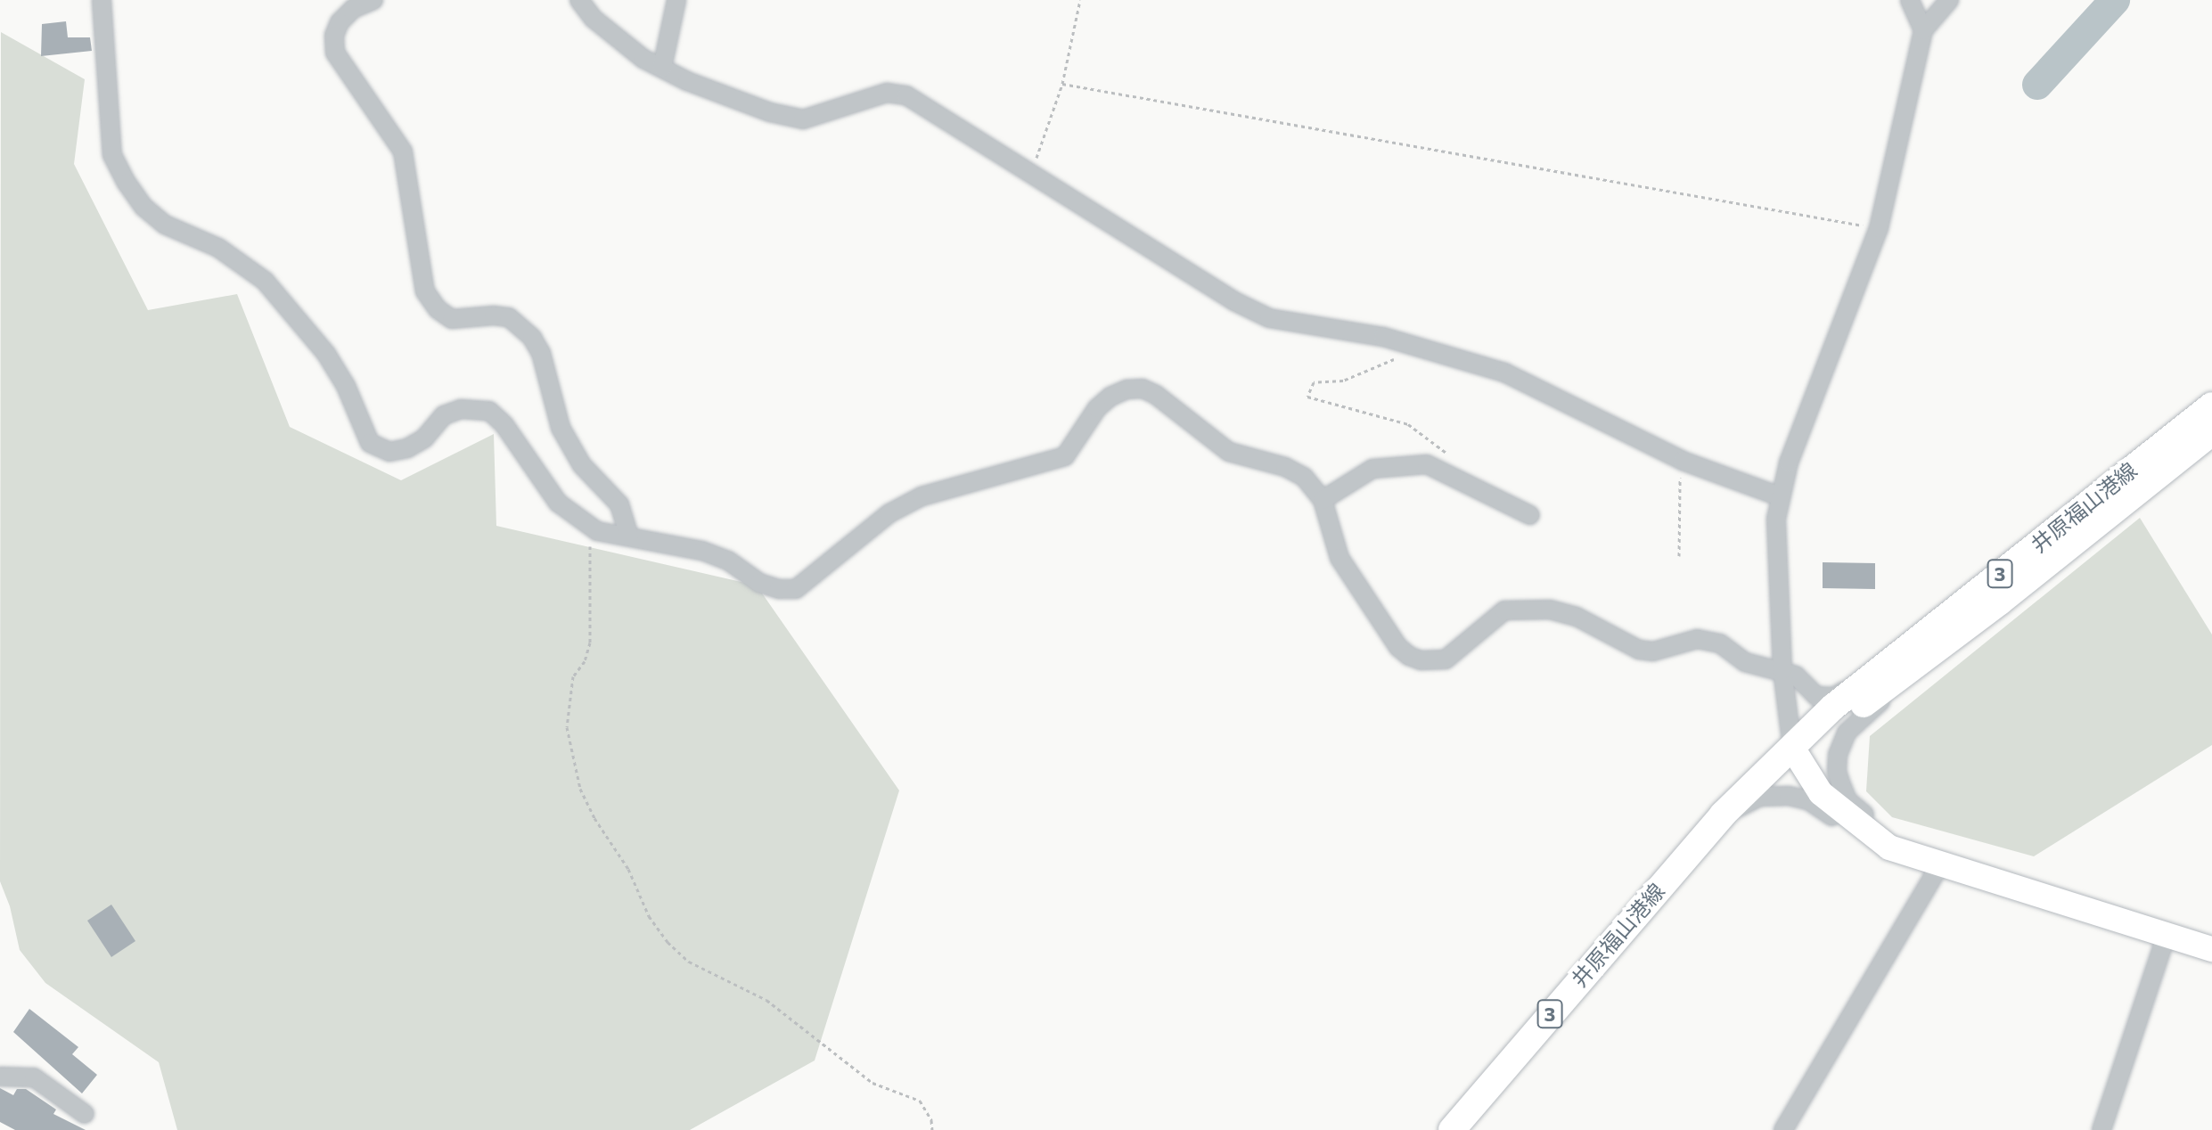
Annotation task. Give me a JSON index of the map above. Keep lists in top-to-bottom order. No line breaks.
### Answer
{"streets":{"main road":["井原福山港線","3"]}}
